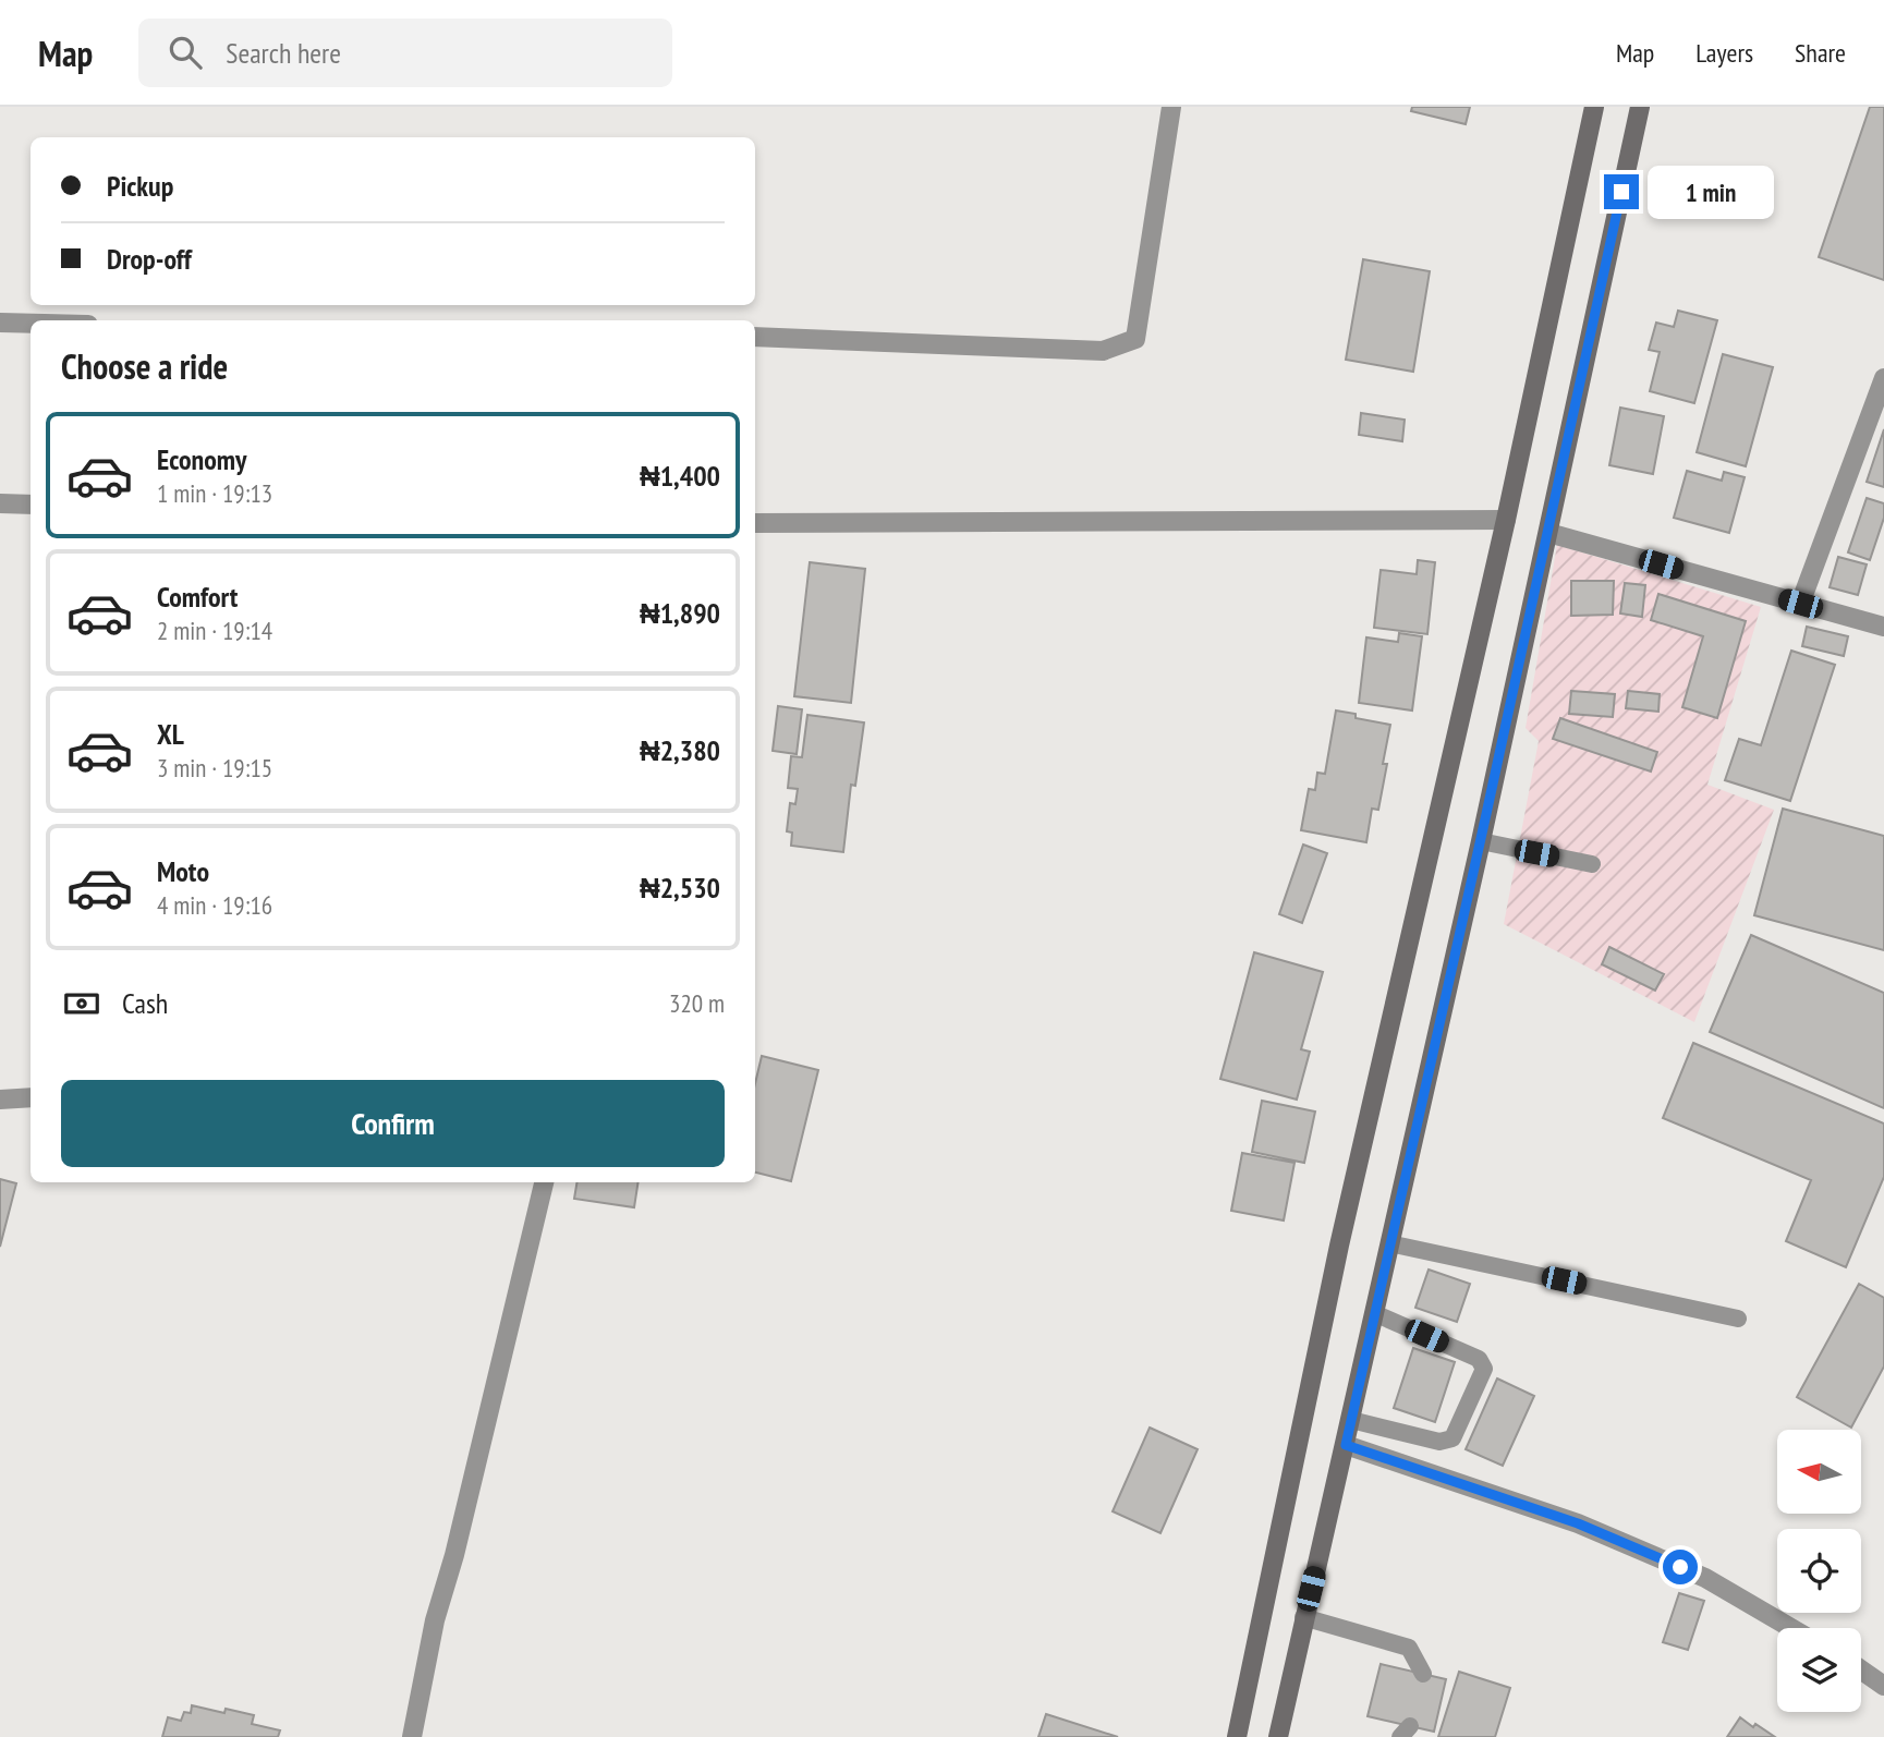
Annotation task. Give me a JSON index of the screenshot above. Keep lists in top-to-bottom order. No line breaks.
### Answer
{"north":"left","page":{"header":"Map","search":"Search here","nav":["Map","Layers","Share"],"banner":["Pickup","Drop-off"],"bubble":"1 min","heading":"Choose a ride","list":[{"name":"Economy","note":"1 min · 19:13","value":"₦1,400"},{"name":"Comfort","note":"2 min · 19:14","value":"₦1,890"},{"name":"XL","note":"3 min · 19:15","value":"₦2,380"},{"name":"Moto","note":"4 min · 19:16","value":"₦2,530"}],"pay":["Cash","320 m"],"buttons":"Confirm"}}
